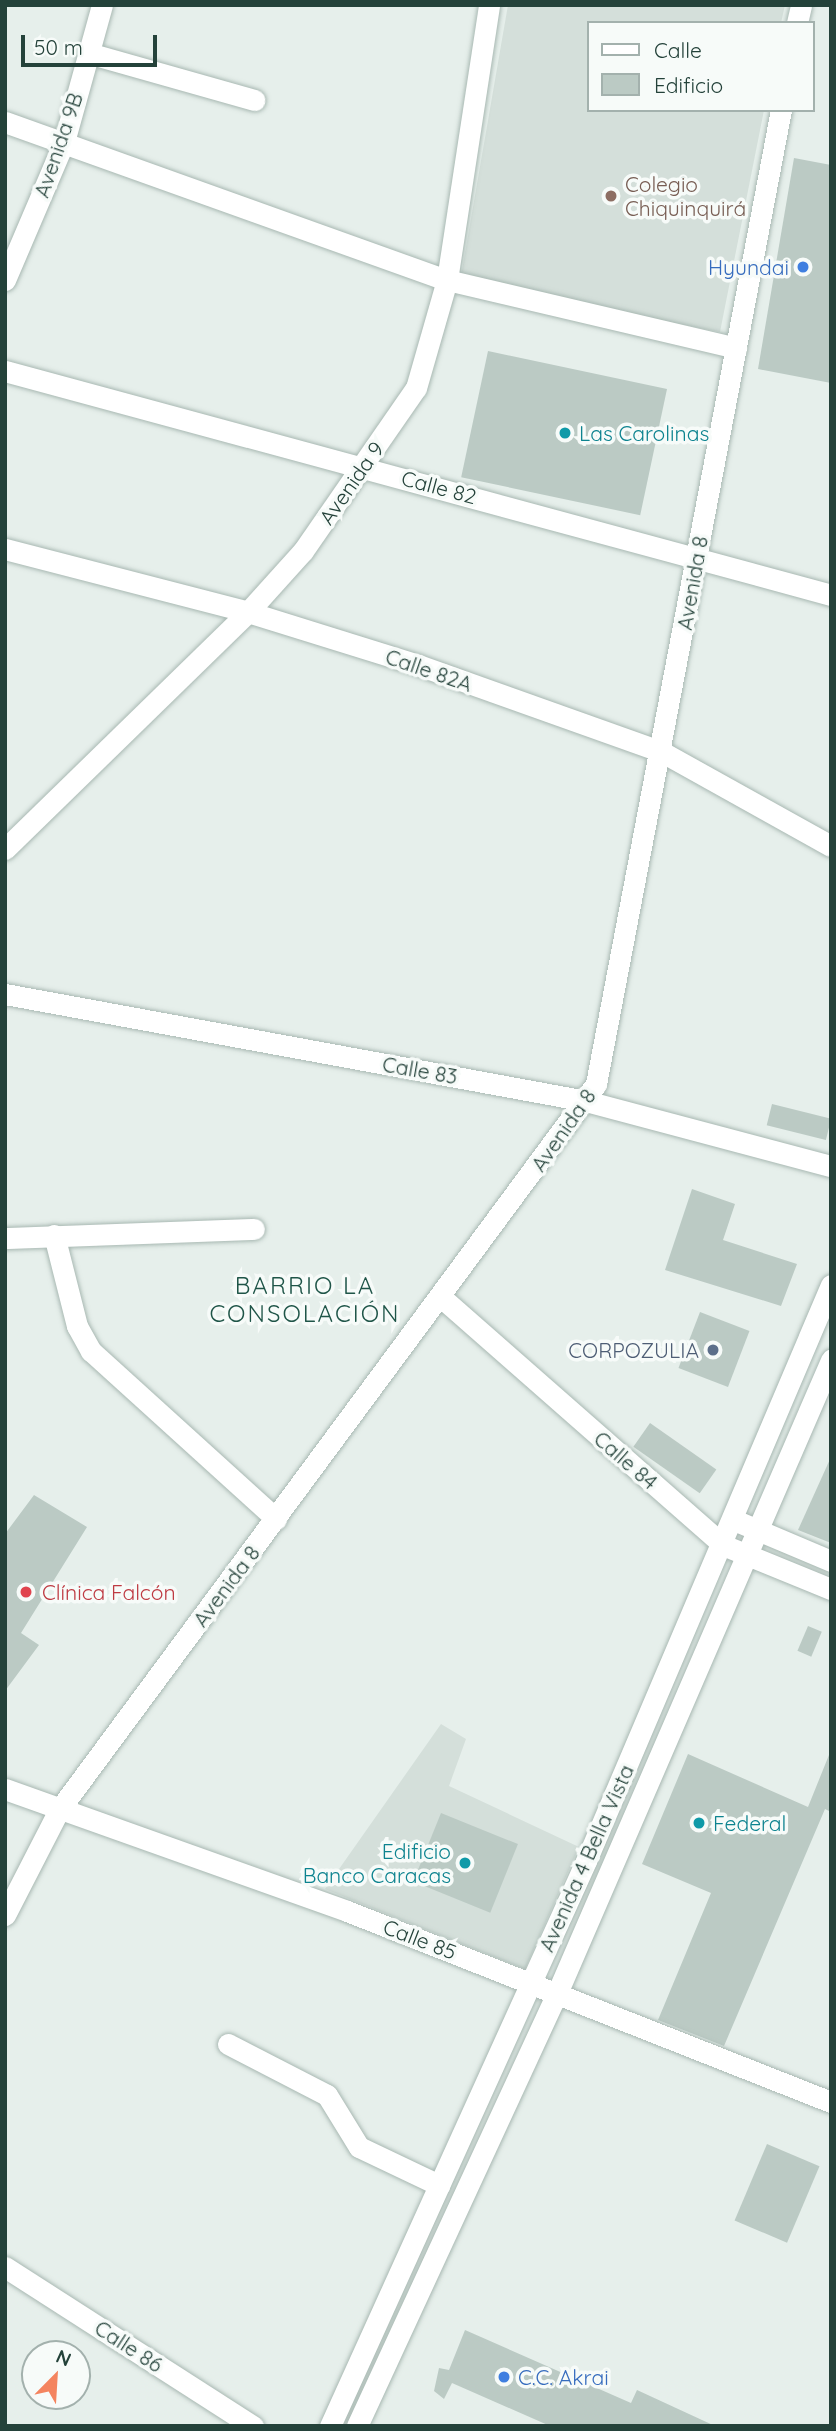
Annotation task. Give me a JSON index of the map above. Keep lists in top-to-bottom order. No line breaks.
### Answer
{"streets":{"street":["Avenida 9B","Avenida 9","Calle 82","Avenida 8","Calle 82A","Calle 83","Calle 84","Avenida 4 Bella Vista","Calle 85","Calle 86"]},"crossings":[["Avenida 9","Calle 82"],["Avenida 9","Calle 82A"],["Calle 82","Avenida 8"],["Avenida 8","Calle 82A"],["Avenida 8","Calle 83"],["Avenida 8","Calle 84"],["Avenida 8","Calle 85"],["Calle 84","Avenida 4 Bella Vista"],["Avenida 4 Bella Vista","Calle 85"]],"districts":["BARRIO LA CONSOLACIÓN"],"places":["Colegio Chiquinquirá","Hyundai","Las Carolinas","CORPOZULIA","Clínica Falcón","Federal","Edificio Banco Caracas","C.C. Akrai"],"legend":["Calle","Edificio"],"scale_bar":"50 m","north":"top right"}
